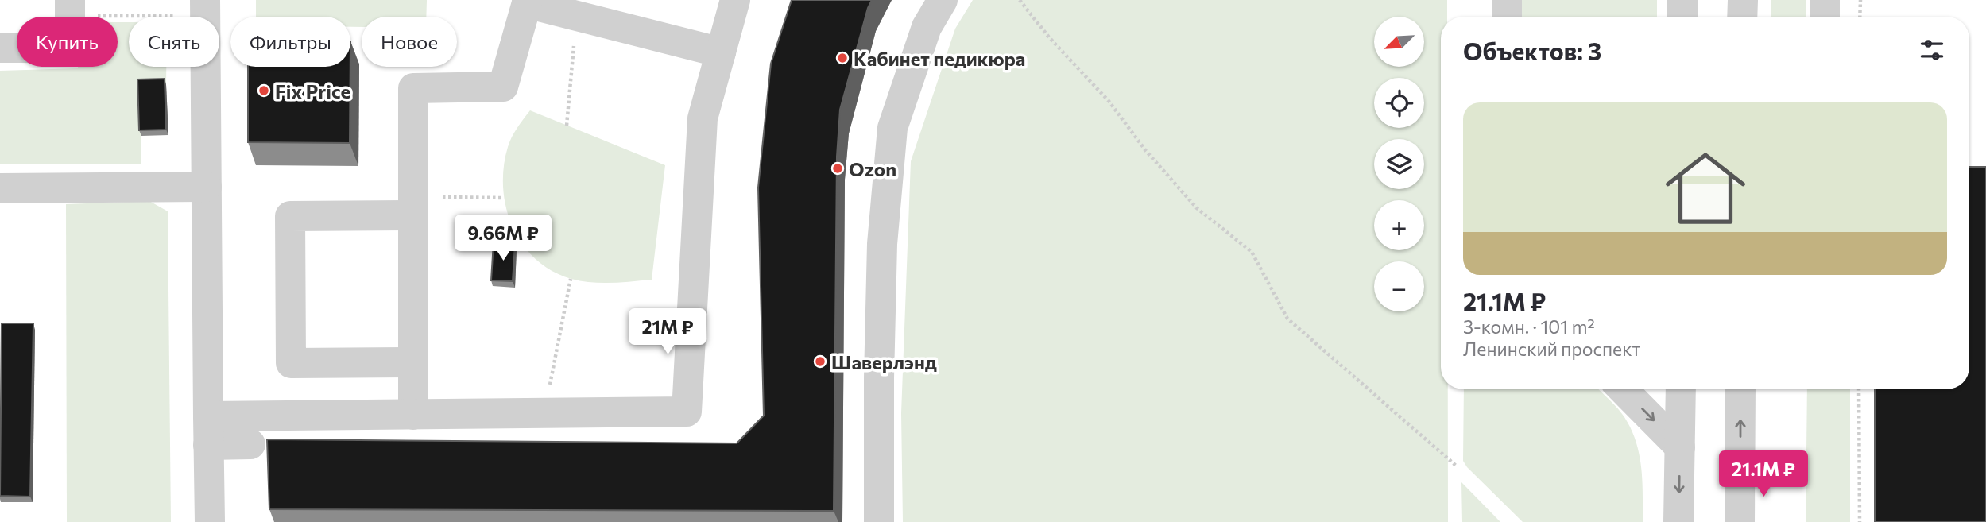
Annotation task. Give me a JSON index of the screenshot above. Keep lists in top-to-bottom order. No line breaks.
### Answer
{"places":["Кабинет педикюра","Fix Price","Ozon","Шаверлэнд"],"north":"bottom left","page":{"map_buttons":["+","−"],"chip":["Купить","Снять","Фильтры","Новое"],"heading":"Объектов: 3","list":[{"name":"21.1M ₽","note":"3-комн. · 101 m² · Ленинский проспект"}],"price":["9.66M ₽","21M ₽","21.1M ₽"]}}
